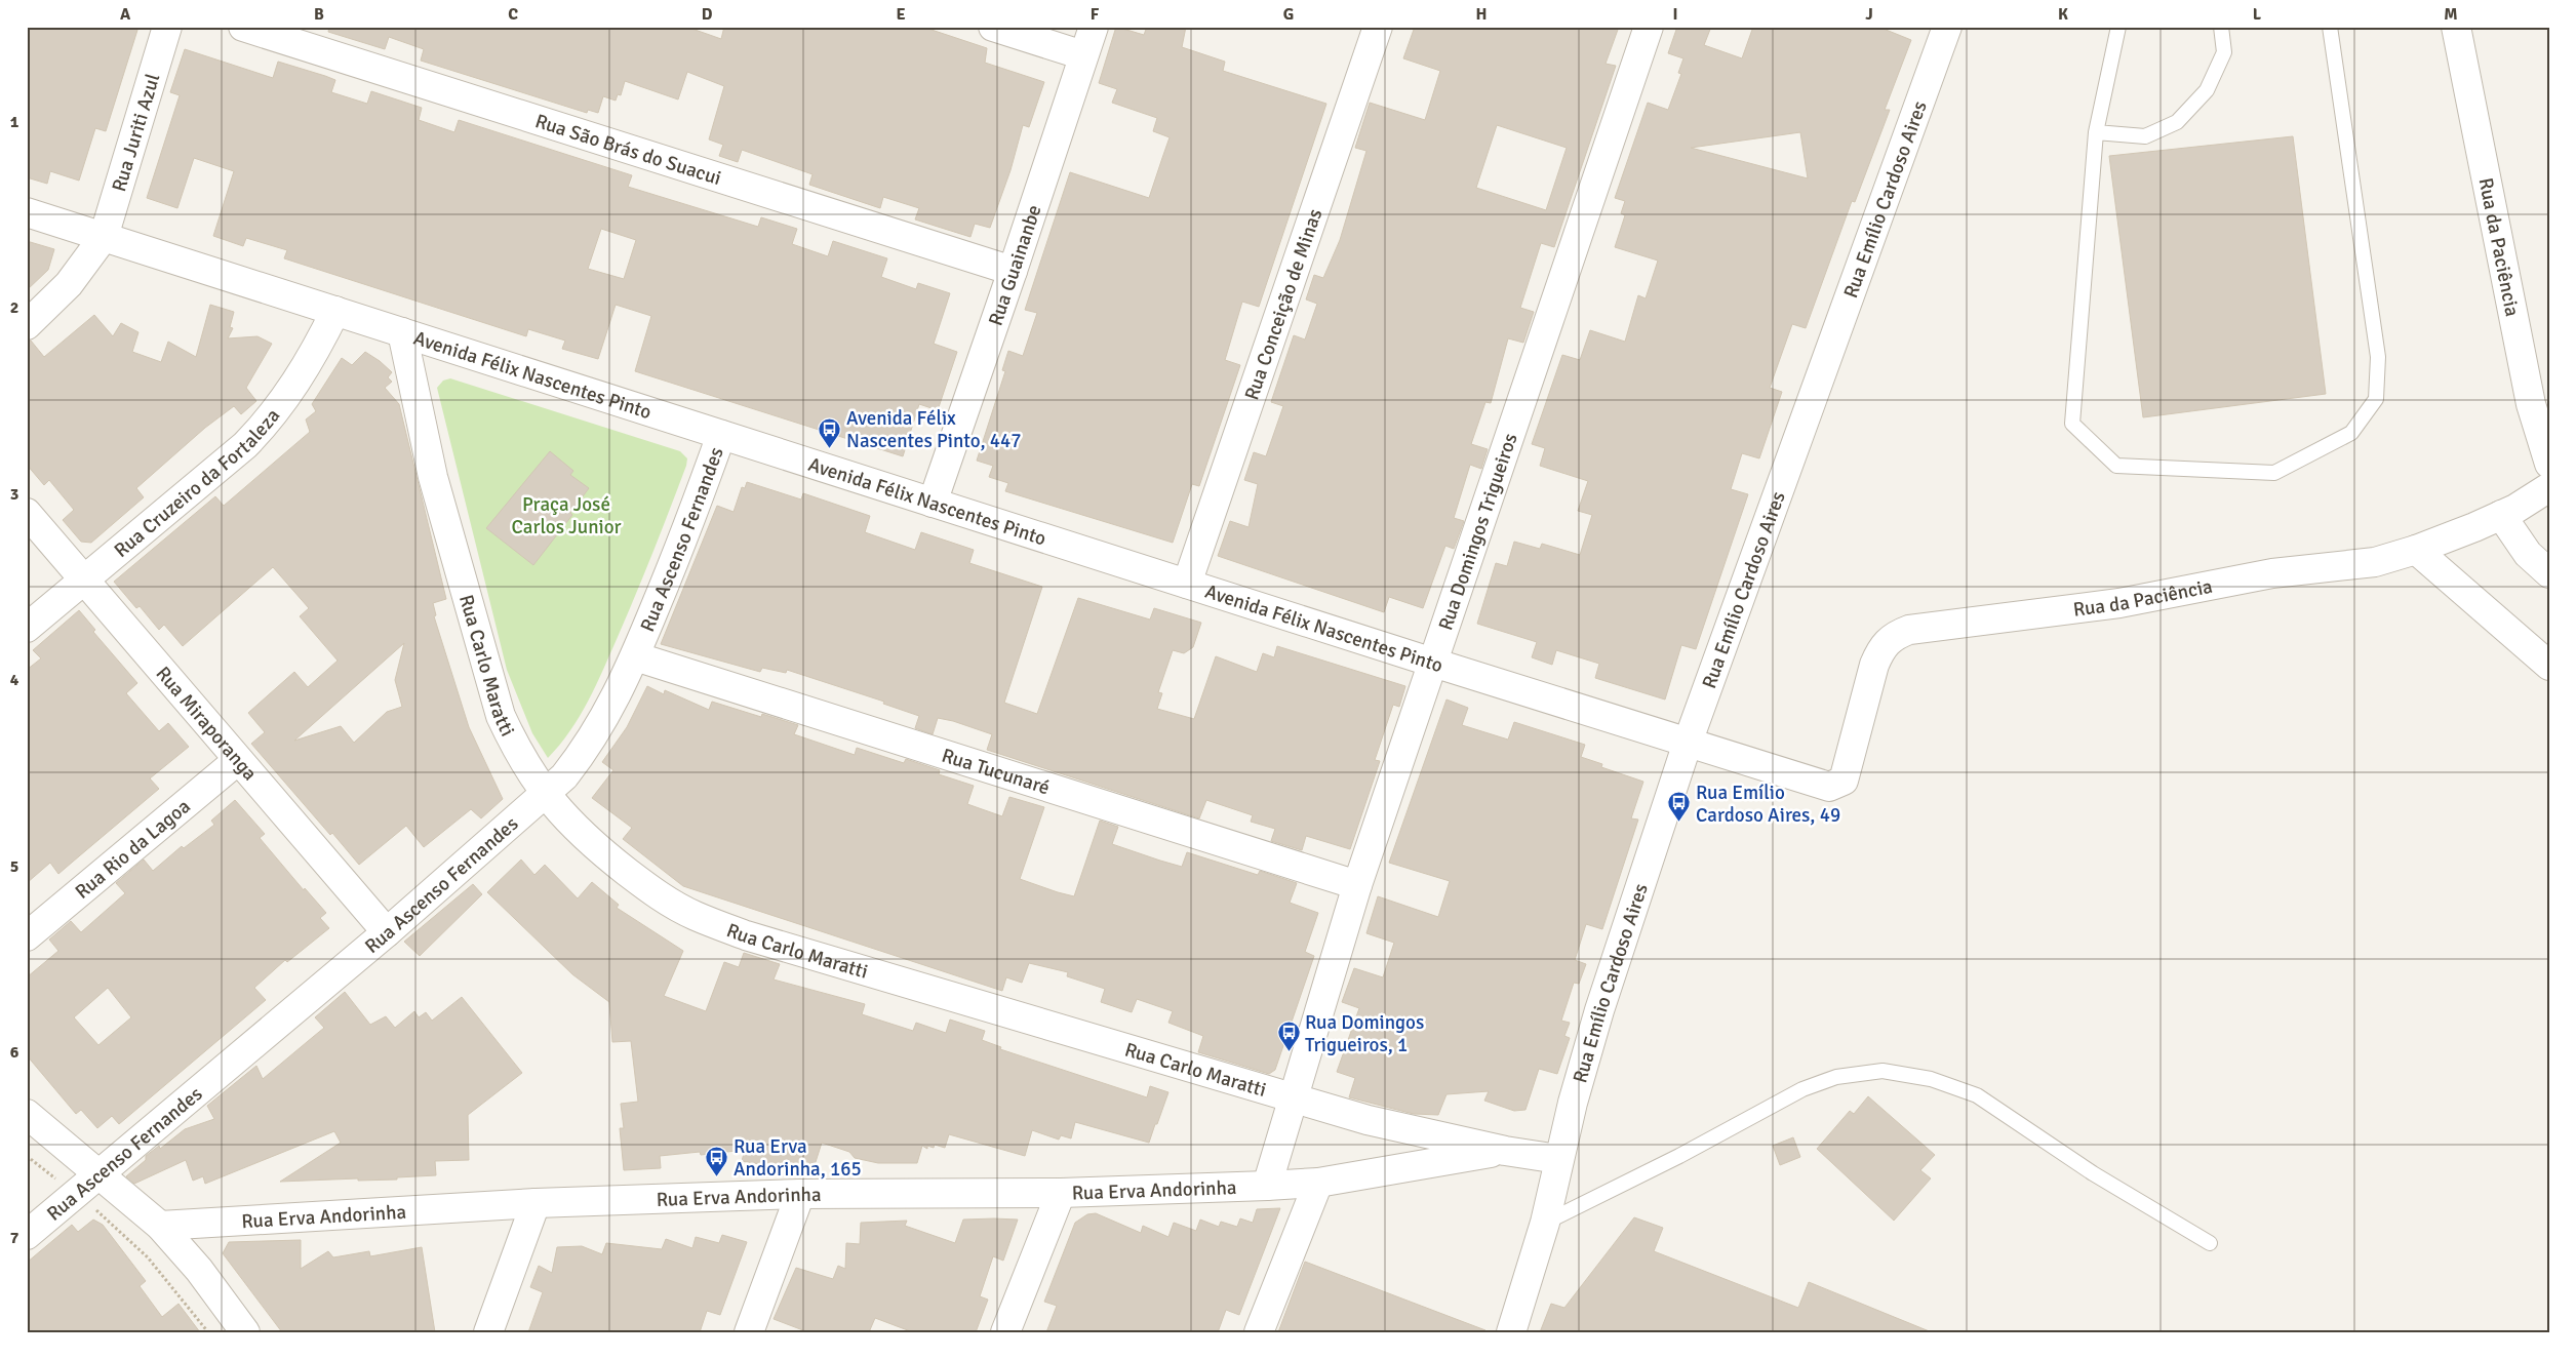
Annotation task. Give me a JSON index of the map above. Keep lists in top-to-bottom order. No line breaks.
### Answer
{"streets":{"street":["Rua Juriti Azul","Rua São Brás do Suacui","Rua Emílio Cardoso Aires","Rua da Paciência","Rua Guainanbe","Rua Conceição de Minas","Avenida Félix Nascentes Pinto","Rua Cruzeiro da Fortaleza","Rua Domingos Trigueiros","Rua Ascenso Fernandes","Rua Carlo Maratti","Rua Miraporanga","Rua Tucunaré","Rua Rio da Lagoa","Rua Erva Andorinha"]},"crossings":[["Rua Juriti Azul","Avenida Félix Nascentes Pinto"],["Rua São Brás do Suacui","Rua Guainanbe"],["Rua Emílio Cardoso Aires","Avenida Félix Nascentes Pinto"],["Rua Emílio Cardoso Aires","Rua Carlo Maratti"],["Rua da Paciência","Avenida Félix Nascentes Pinto"],["Rua Guainanbe","Avenida Félix Nascentes Pinto"],["Rua Conceição de Minas","Avenida Félix Nascentes Pinto"],["Avenida Félix Nascentes Pinto","Rua Cruzeiro da Fortaleza"],["Avenida Félix Nascentes Pinto","Rua Domingos Trigueiros"],["Avenida Félix Nascentes Pinto","Rua Ascenso Fernandes"],["Avenida Félix Nascentes Pinto","Rua Carlo Maratti"],["Rua Cruzeiro da Fortaleza","Rua Miraporanga"],["Rua Domingos Trigueiros","Rua Carlo Maratti"],["Rua Domingos Trigueiros","Rua Tucunaré"],["Rua Domingos Trigueiros","Rua Erva Andorinha"],["Rua Ascenso Fernandes","Rua Carlo Maratti"],["Rua Ascenso Fernandes","Rua Miraporanga"],["Rua Ascenso Fernandes","Rua Tucunaré"],["Rua Miraporanga","Rua Rio da Lagoa"]],"parks":["Praça José Carlos Junior"],"places":{"bus stop":["Avenida Félix Nascentes Pinto, 447","Rua Emílio Cardoso Aires, 49","Rua Domingos Trigueiros, 1","Rua Erva Andorinha, 165"]},"grid":{"columns":["A","B","C","D","E","F","G","H","I","J","K","L","M"],"rows":["1","2","3","4","5","6","7"]}}
